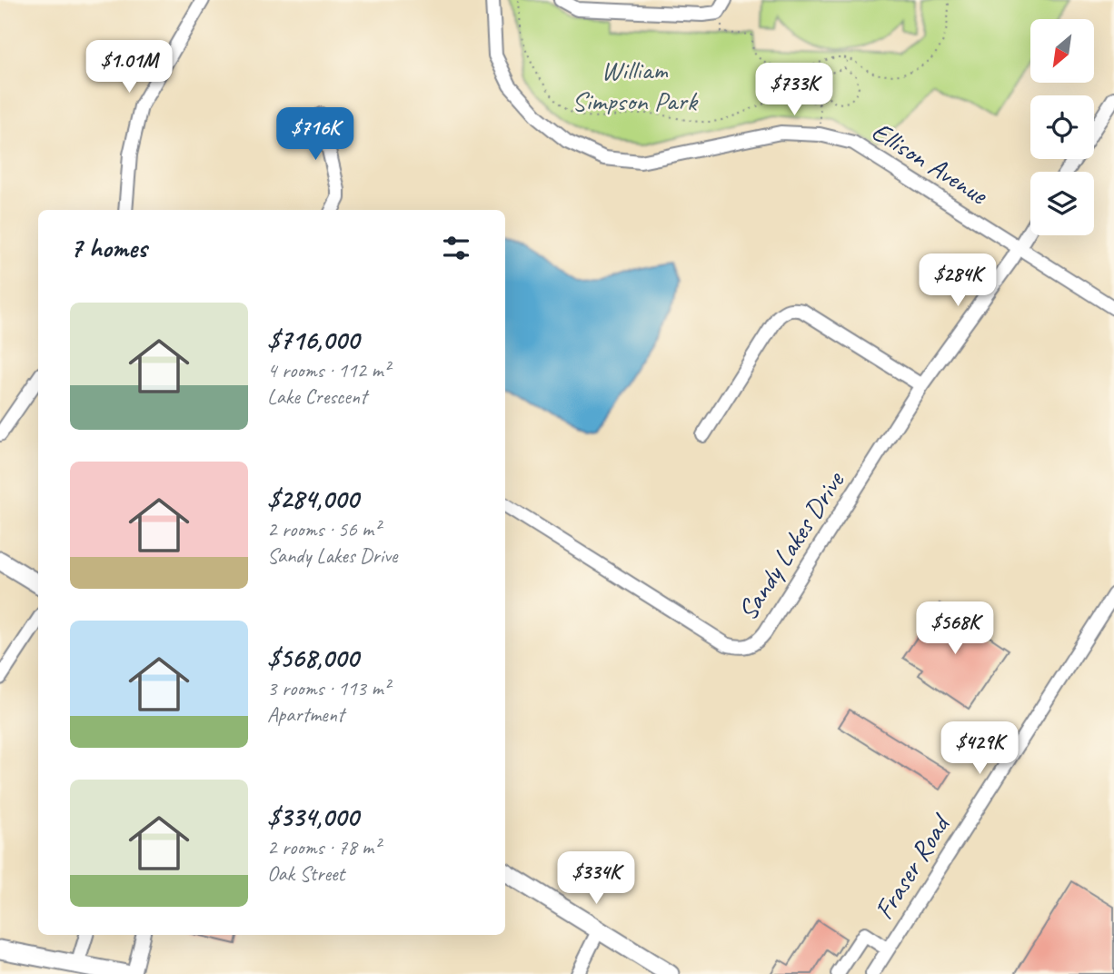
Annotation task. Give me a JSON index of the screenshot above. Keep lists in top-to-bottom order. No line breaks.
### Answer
{"streets":{"street":["Ellison Avenue","Sandy Lakes Drive","Fraser Road"]},"crossings":[["Ellison Avenue","Sandy Lakes Drive"]],"parks":["William Simpson Park"],"north":"bottom left","page":{"price":["$1.01M","$733K","$716K","$284K","$568K","$429K","$334K"],"heading":"7 homes","list":[{"name":"$716,000","note":"4 rooms · 112 m² · Lake Crescent"},{"name":"$284,000","note":"2 rooms · 56 m² · Sandy Lakes Drive"},{"name":"$568,000","note":"3 rooms · 113 m² · Apartment"},{"name":"$334,000","note":"2 rooms · 78 m² · Oak Street"}]}}
